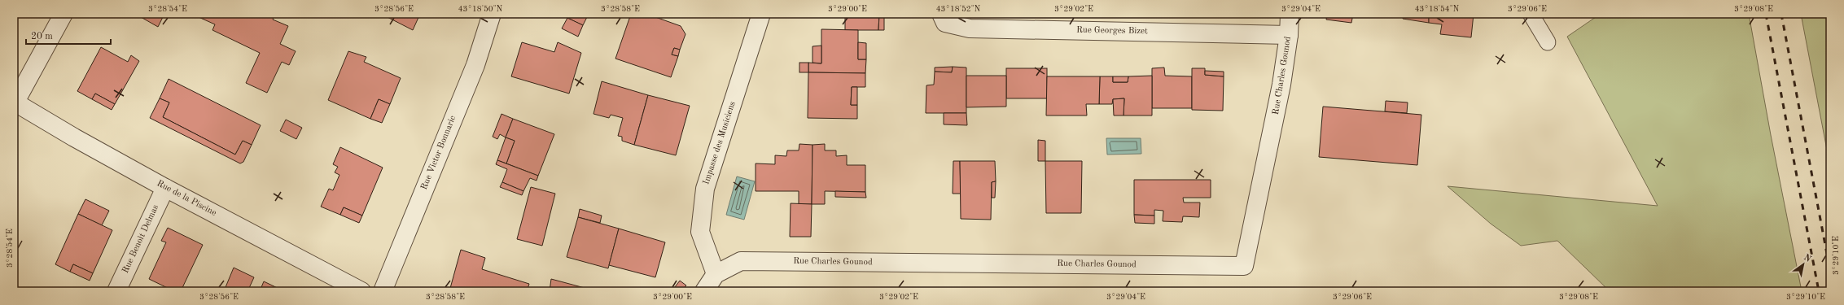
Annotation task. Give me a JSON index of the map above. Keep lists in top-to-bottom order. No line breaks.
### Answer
{"streets":{"street":["Rue Georges Bizet","Rue Charles Gounod","Impasse des Musiciens","Rue Victor Bonnaric","Rue de la Piscine","Rue Benoît Delmas"]},"crossings":[["Rue Georges Bizet","Rue Charles Gounod"],["Rue Charles Gounod","Impasse des Musiciens"],["Rue de la Piscine","Rue Benoît Delmas"]],"scale_bar":"20 m","north":"top right","coordinates":["3°28'54\"E","3°28'56\"E","43°18'50\"N","3°28'58\"E","3°29'00\"E","43°18'52\"N","3°29'02\"E","3°29'04\"E","43°18'54\"N","3°29'06\"E","3°29'08\"E","3°29'10\"E"]}
